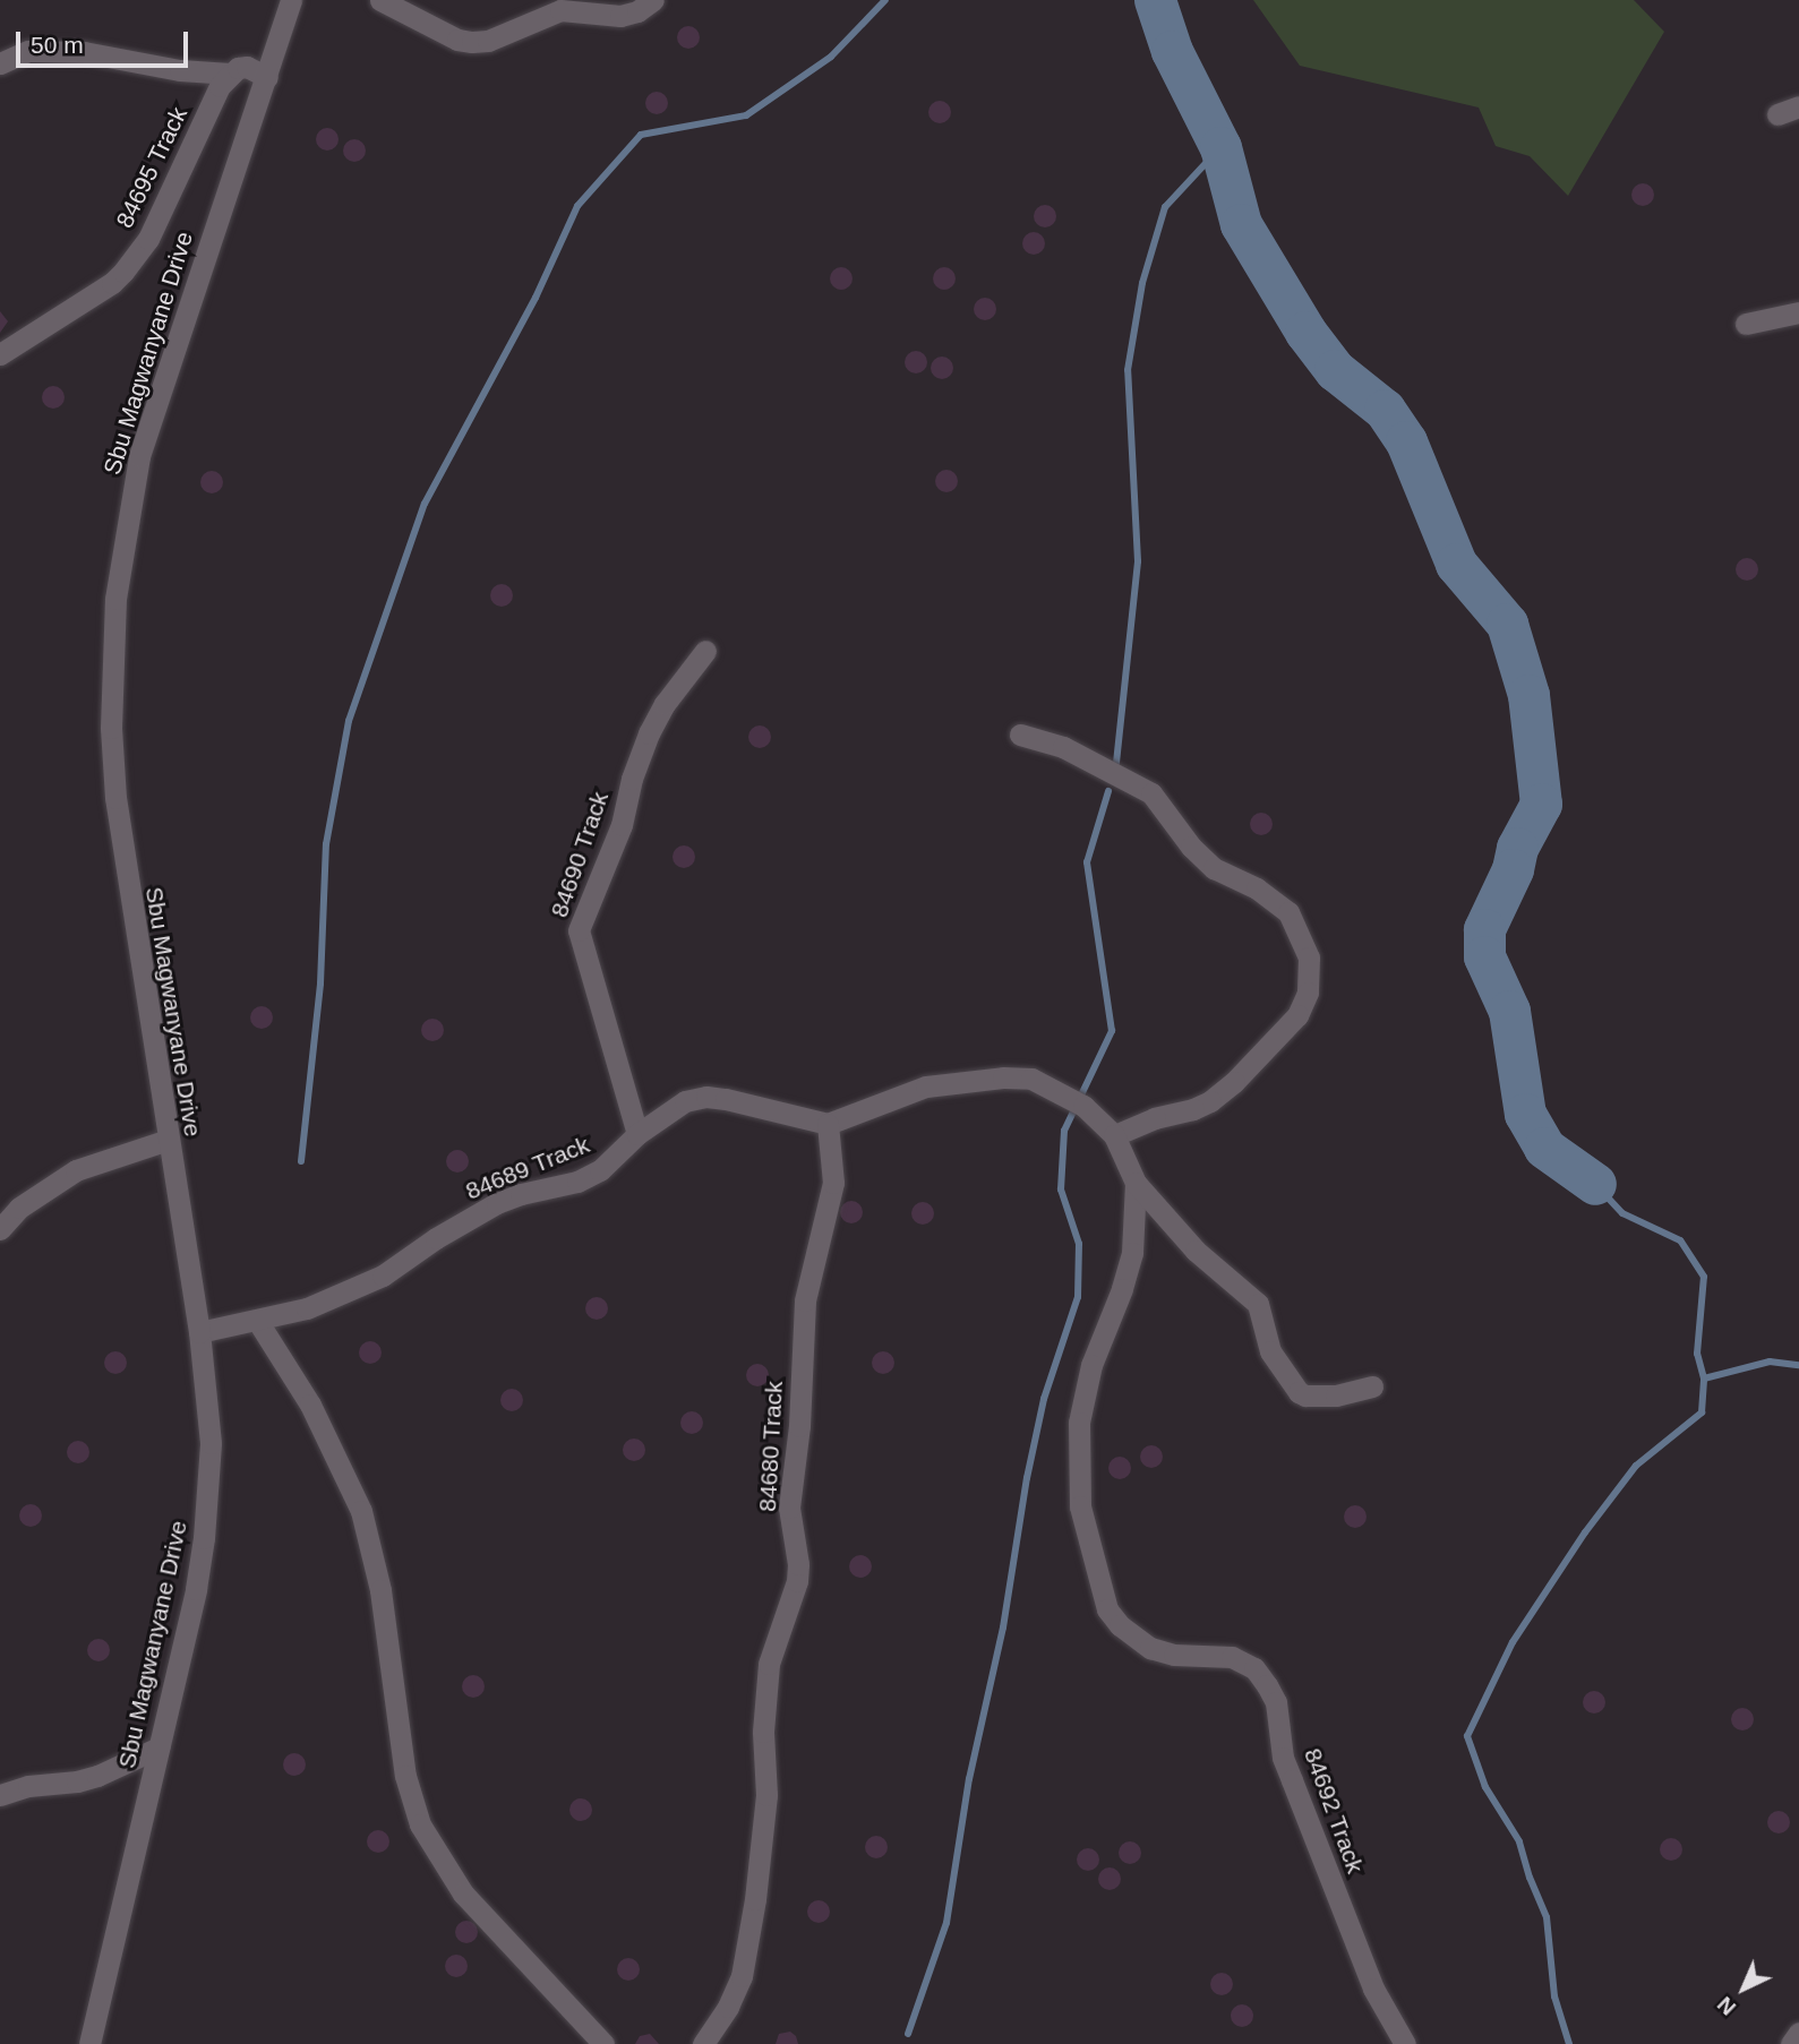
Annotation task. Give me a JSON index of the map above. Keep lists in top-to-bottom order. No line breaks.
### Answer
{"streets":{"street":["84695 Track","Sbu Magwanyane Drive","84690 Track","84689 Track","84680 Track","84692 Track"]},"crossings":[["Sbu Magwanyane Drive","84689 Track"],["84690 Track","84689 Track"],["84689 Track","84680 Track"]],"scale_bar":"50 m","north":"bottom left"}
